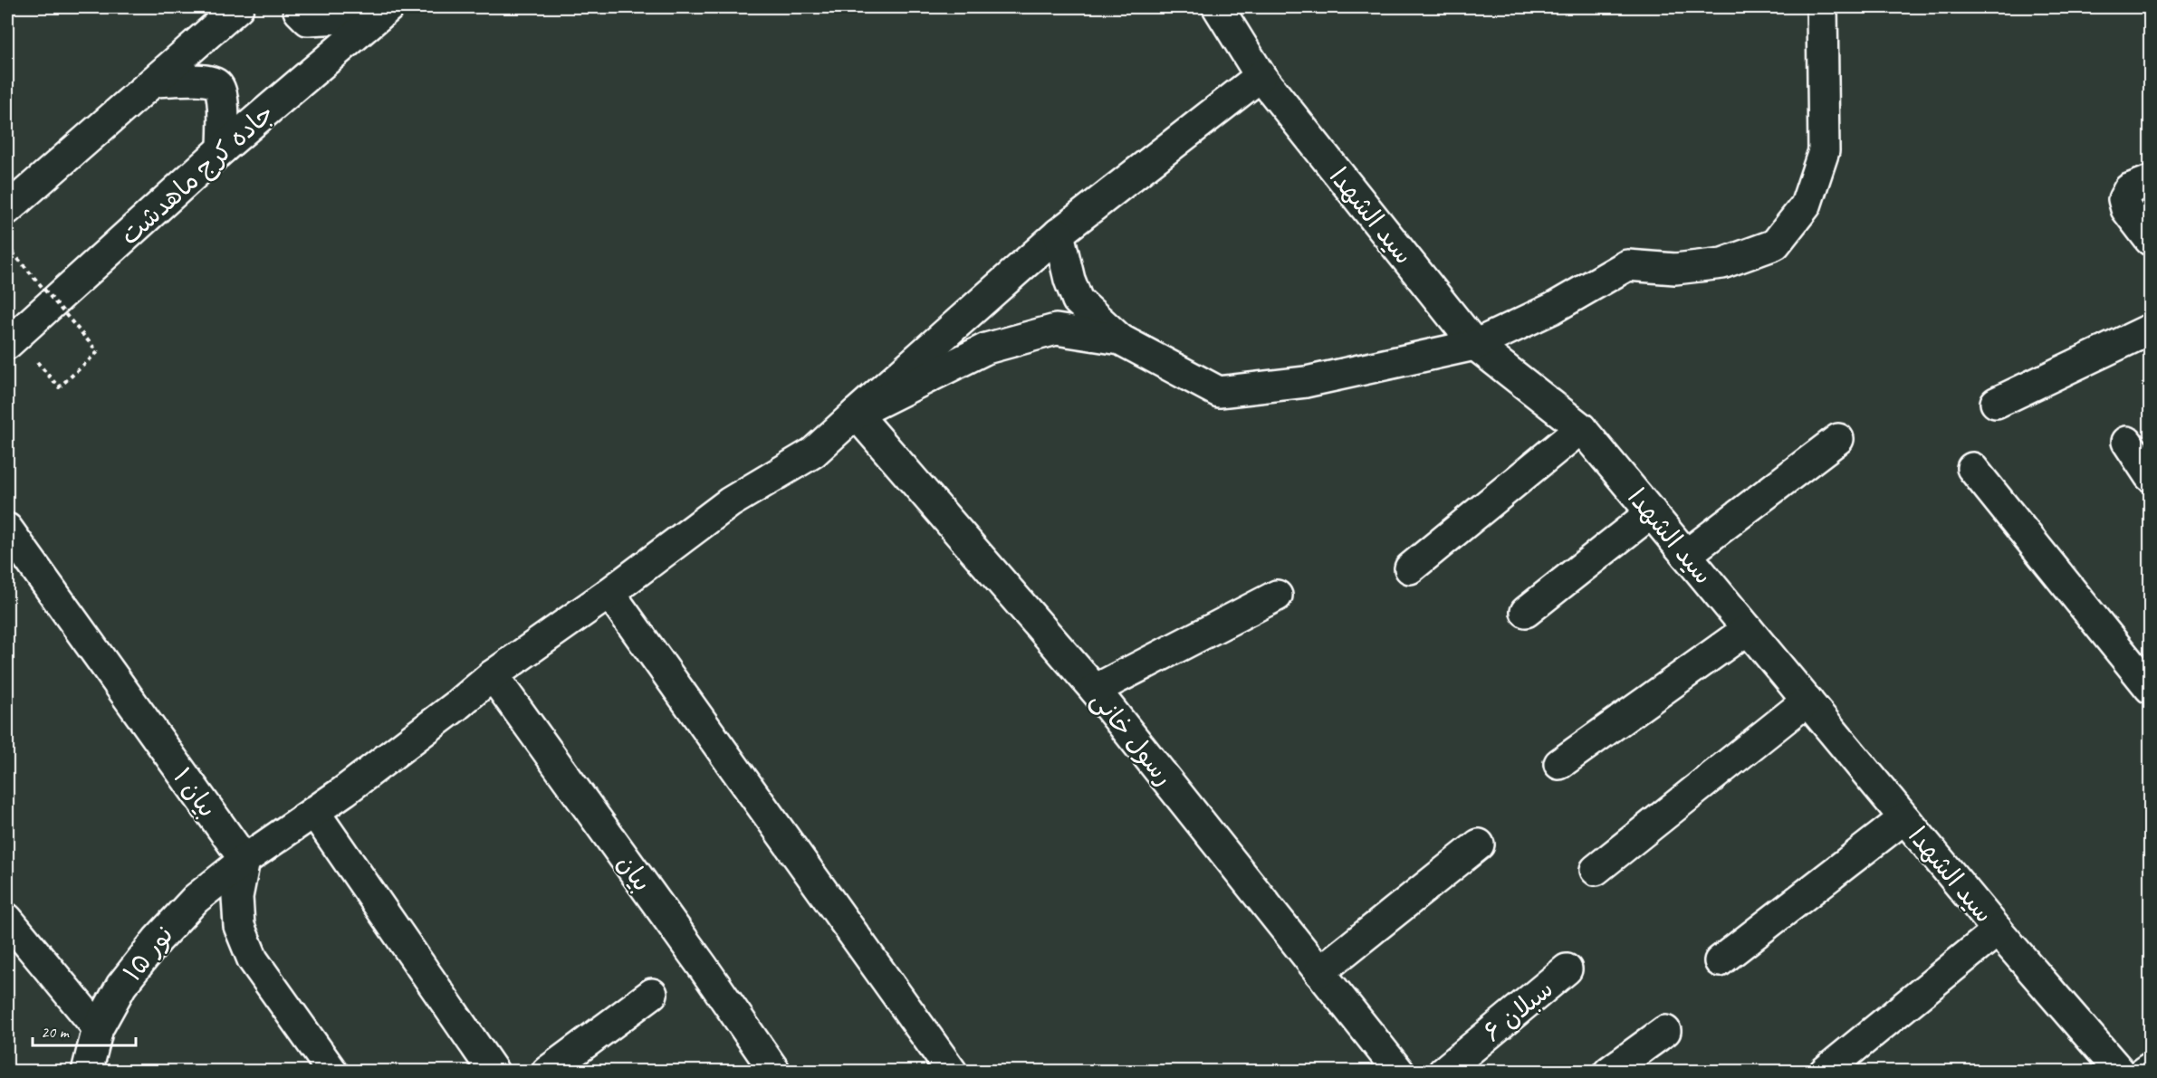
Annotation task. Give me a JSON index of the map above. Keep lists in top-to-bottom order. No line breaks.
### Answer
{"streets":{"street":["جاده کرج ماهدشت","سید الشهدا","رسول خانی","بیان ۱","بیان","نور ۱۵","سبلان ۶"]},"crossings":[["سید الشهدا","نور ۱۵"],["رسول خانی","نور ۱۵"],["بیان ۱","نور ۱۵"],["بیان","نور ۱۵"]],"scale_bar":"20 m"}
